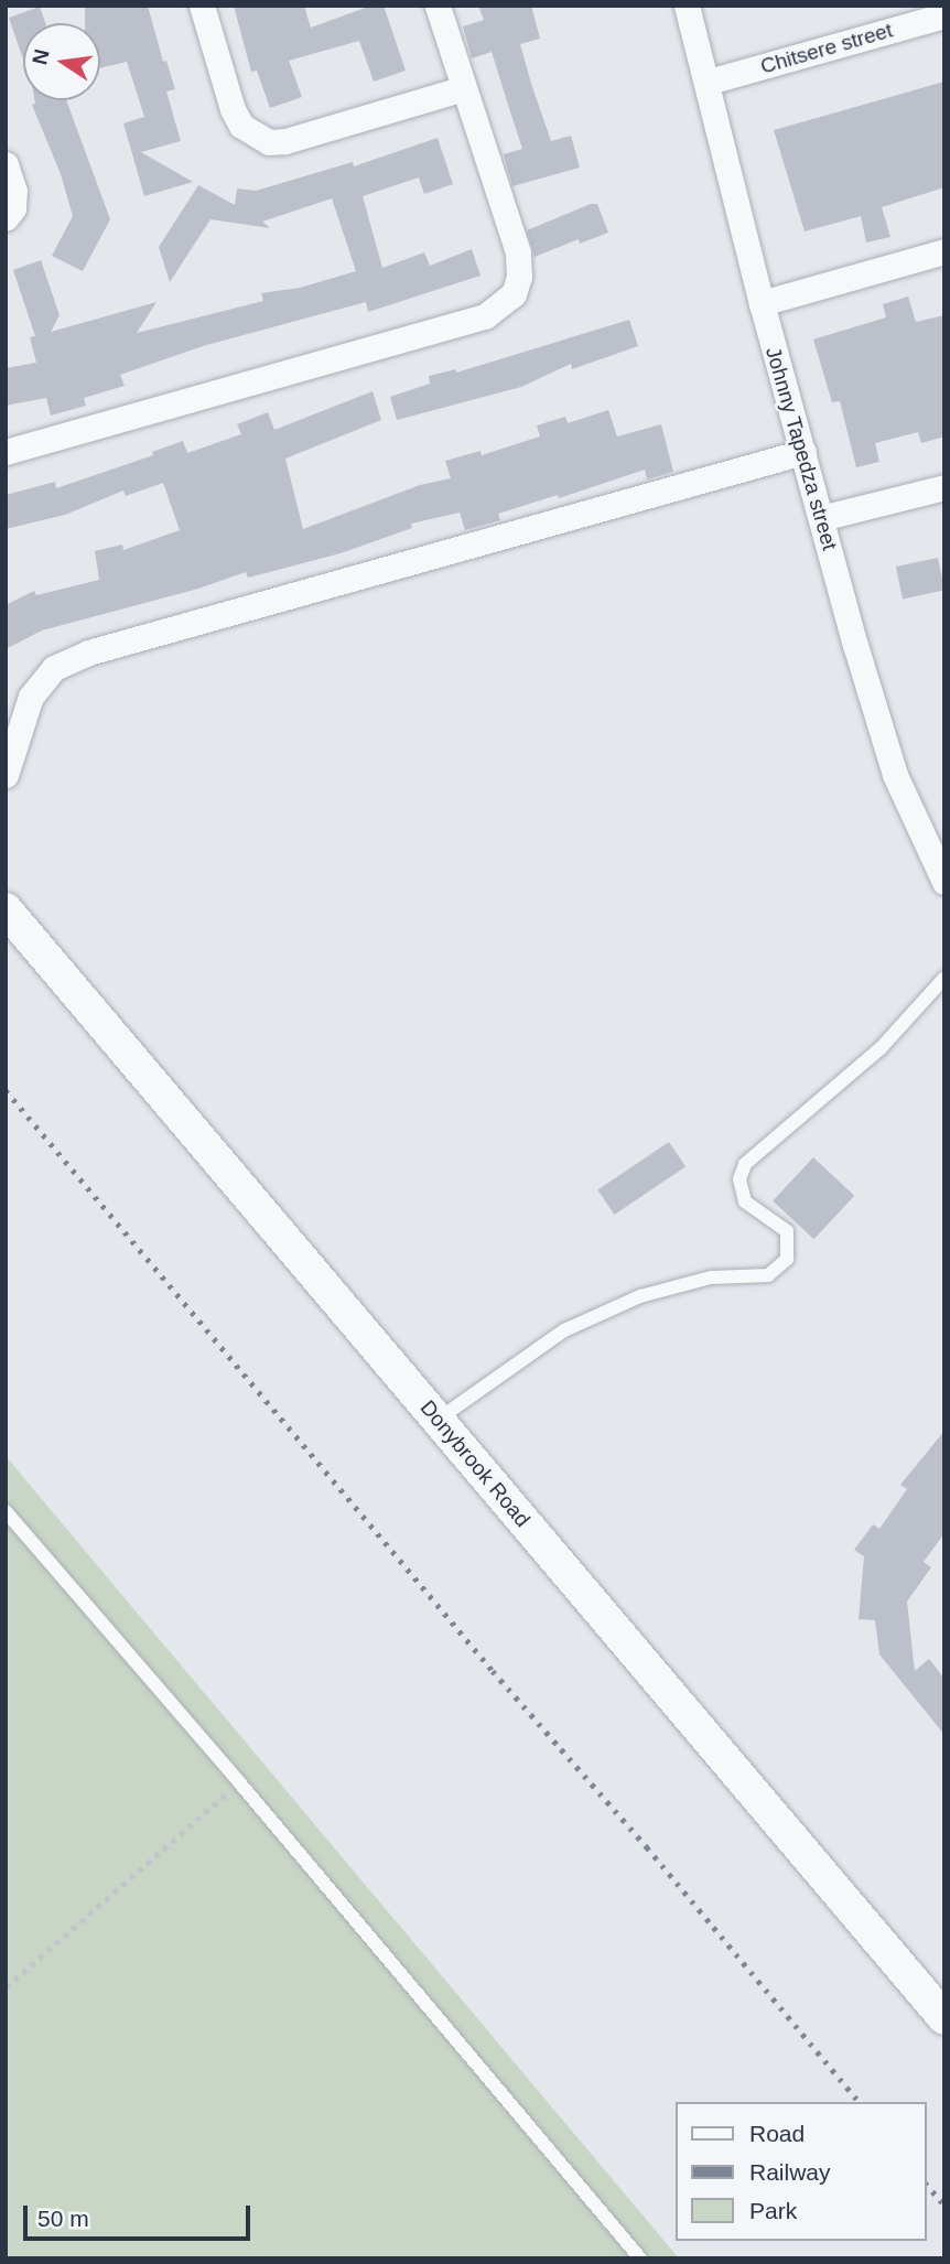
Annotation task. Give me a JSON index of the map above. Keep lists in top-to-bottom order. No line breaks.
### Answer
{"streets":{"street":["Chitsere street","Johnny Tapedza street","Donybrook Road"]},"crossings":[["Chitsere street","Johnny Tapedza street"]],"legend":["Road","Railway","Park"],"scale_bar":"50 m","north":"left"}
